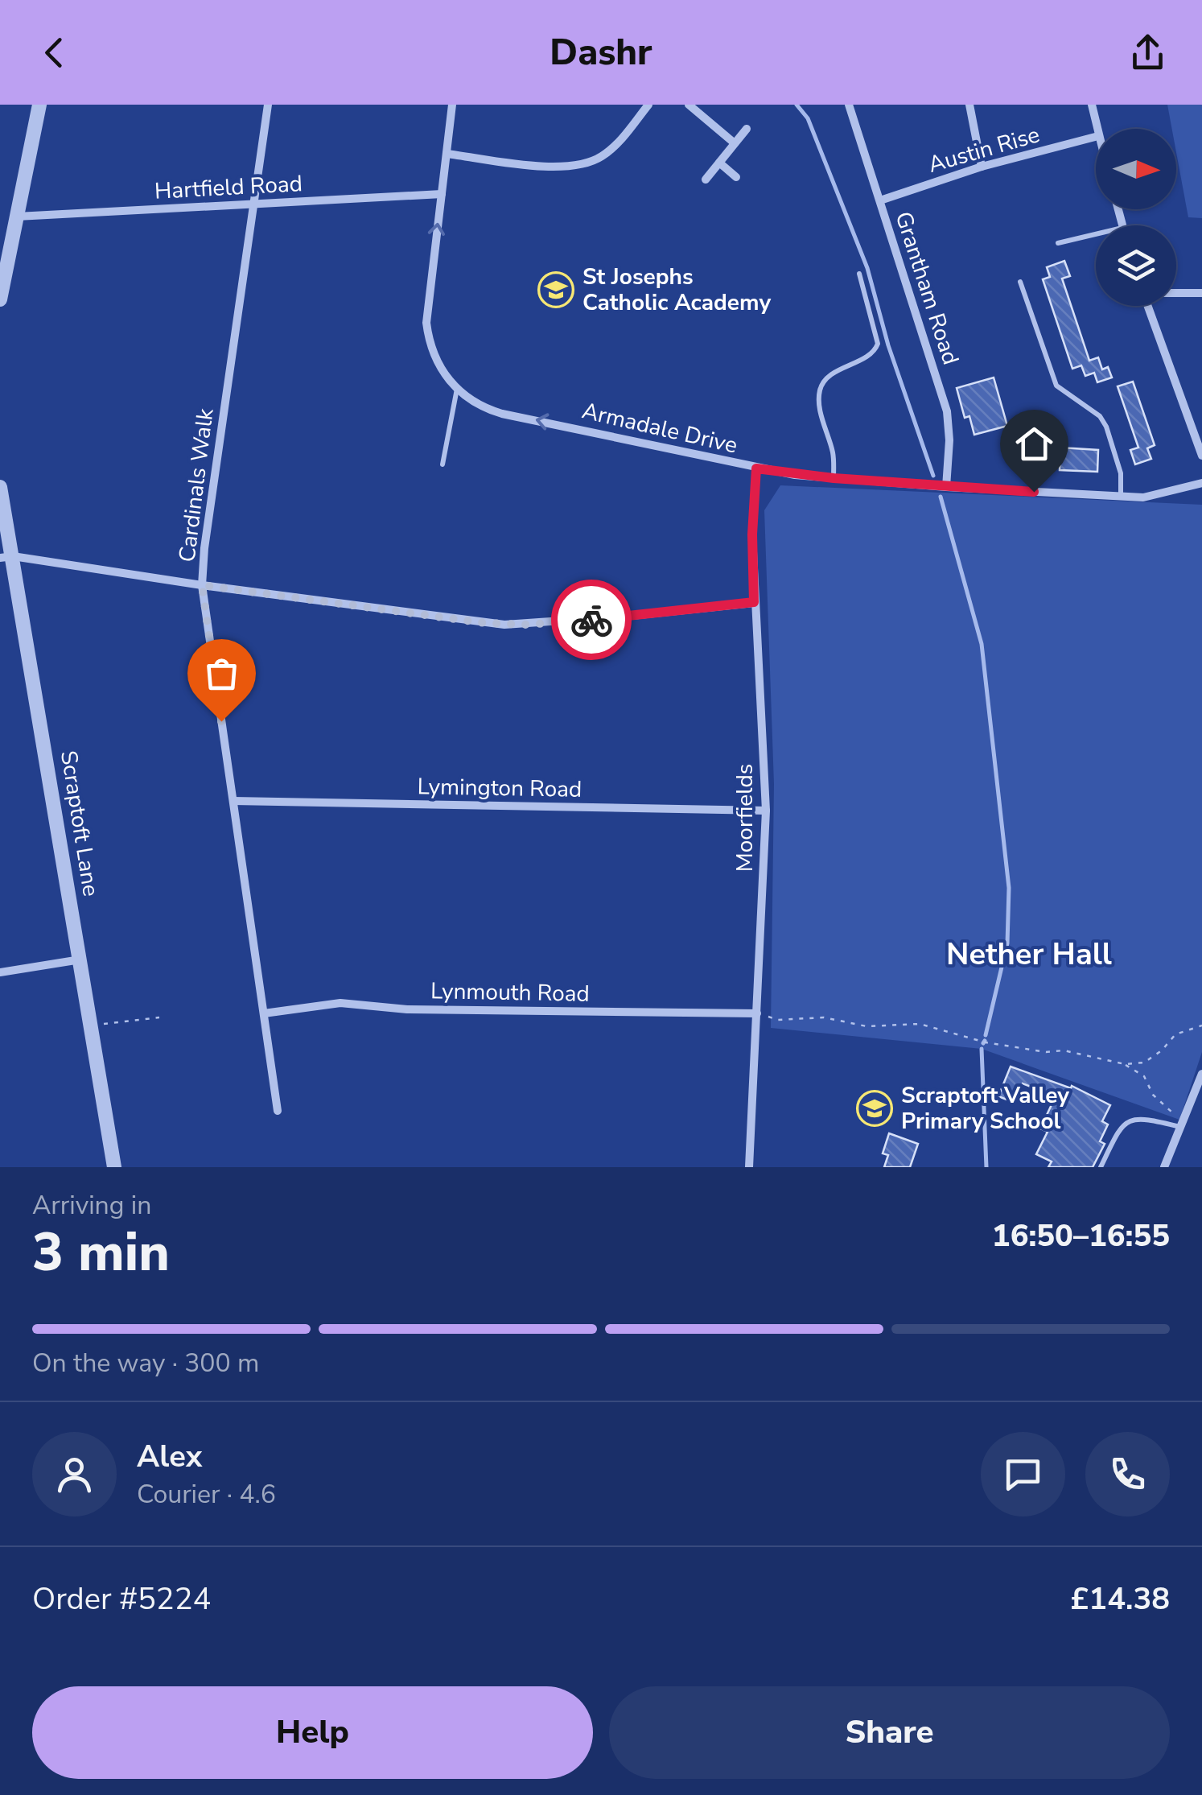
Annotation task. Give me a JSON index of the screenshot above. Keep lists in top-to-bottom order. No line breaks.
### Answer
{"streets":{"street":["Austin Rise","Hartfield Road","Grantham Road","Armadale Drive","Cardinals Walk","Lymington Road","Moorfields","Scraptoft Lane","Lynmouth Road"]},"crossings":[["Austin Rise","Grantham Road"],["Hartfield Road","Armadale Drive"],["Hartfield Road","Cardinals Walk"],["Grantham Road","Armadale Drive"],["Armadale Drive","Moorfields"],["Cardinals Walk","Lymington Road"],["Cardinals Walk","Lynmouth Road"],["Lymington Road","Moorfields"],["Moorfields","Lynmouth Road"]],"one_way":["Armadale Drive"],"districts":["Nether Hall"],"places":{"school or university":["St Josephs Catholic Academy","Scraptoft Valley Primary School"]},"north":"right","page":{"header":"Dashr","heading":["3 min","Arriving in","16:50–16:55"],"panel":["Alex","Courier · 4.6","Order #5224","£14.38"],"bar":"On the way · 300 m","buttons":["Help","Share"]}}
